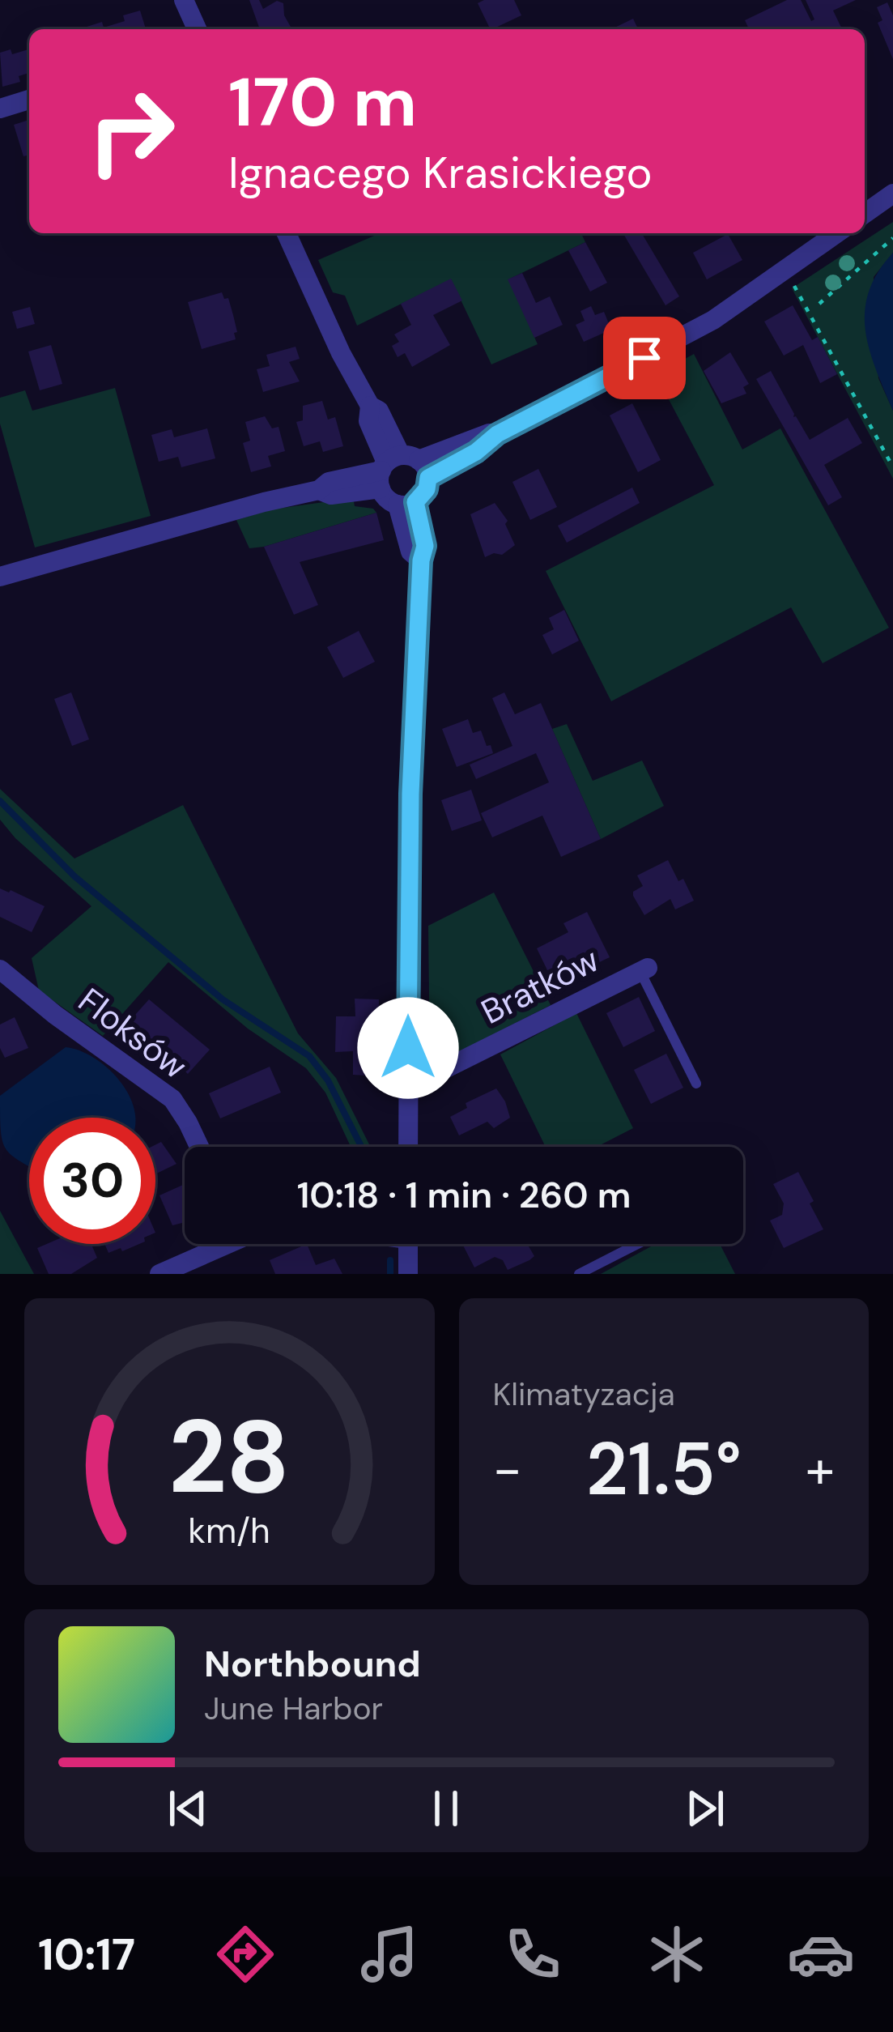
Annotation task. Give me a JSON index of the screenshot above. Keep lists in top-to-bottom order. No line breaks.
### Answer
{"streets":{"street":["Bratków","Floksów"]},"page":{"turn":["170 m","Ignacego Krasickiego"],"limit":"30","trip":"10:18 · 1 min · 260 m","tile":"Klimatyzacja","heat":["−","21.5°","+"],"song":["Northbound","June Harbor"],"tabs":"10:17","gauge":["28","km/h"]}}
